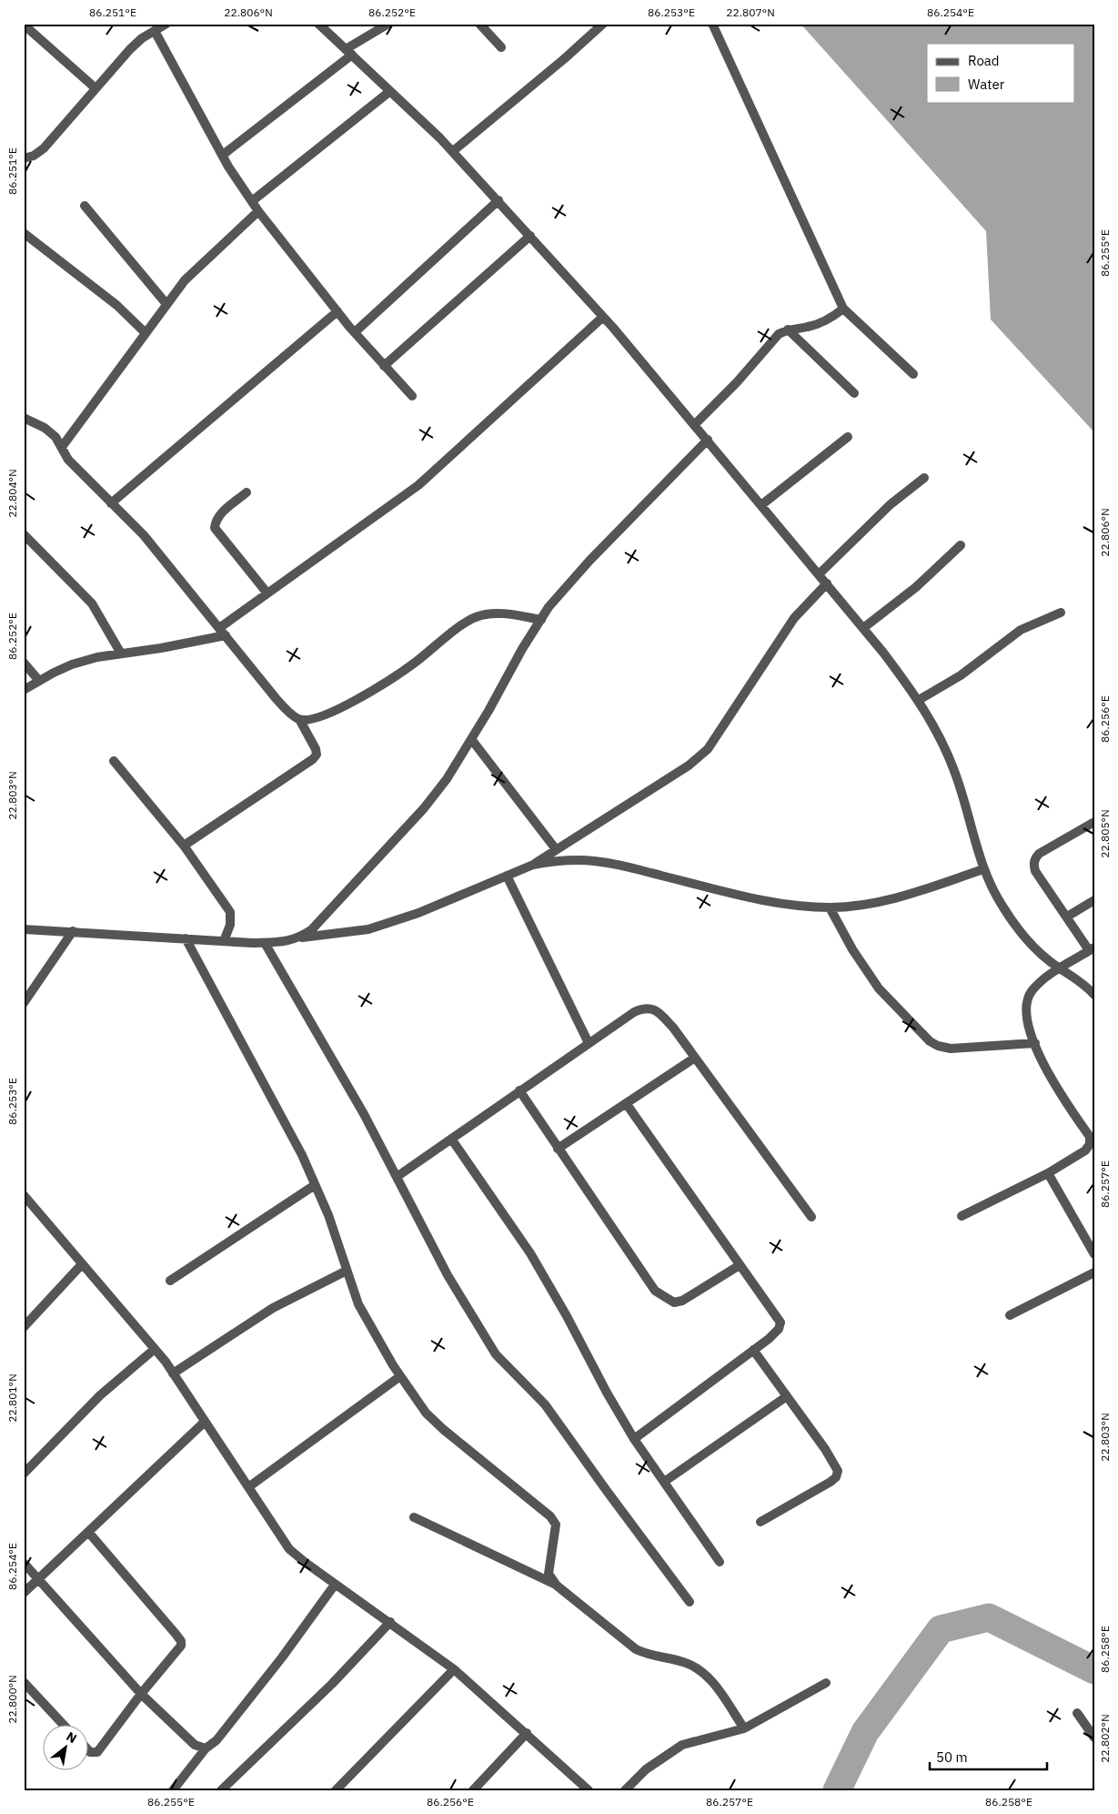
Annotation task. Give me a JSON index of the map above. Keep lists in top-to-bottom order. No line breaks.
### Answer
{"legend":["Road","Water"],"scale_bar":"50 m","north":"top right","coordinates":["86.251°E","22.806°N","86.252°E","86.253°E","22.807°N","86.254°E","86.255°E","22.804°N","86.256°E","22.803°N","22.805°N","86.257°E","22.801°N","86.258°E","22.800°N","22.802°N"]}
